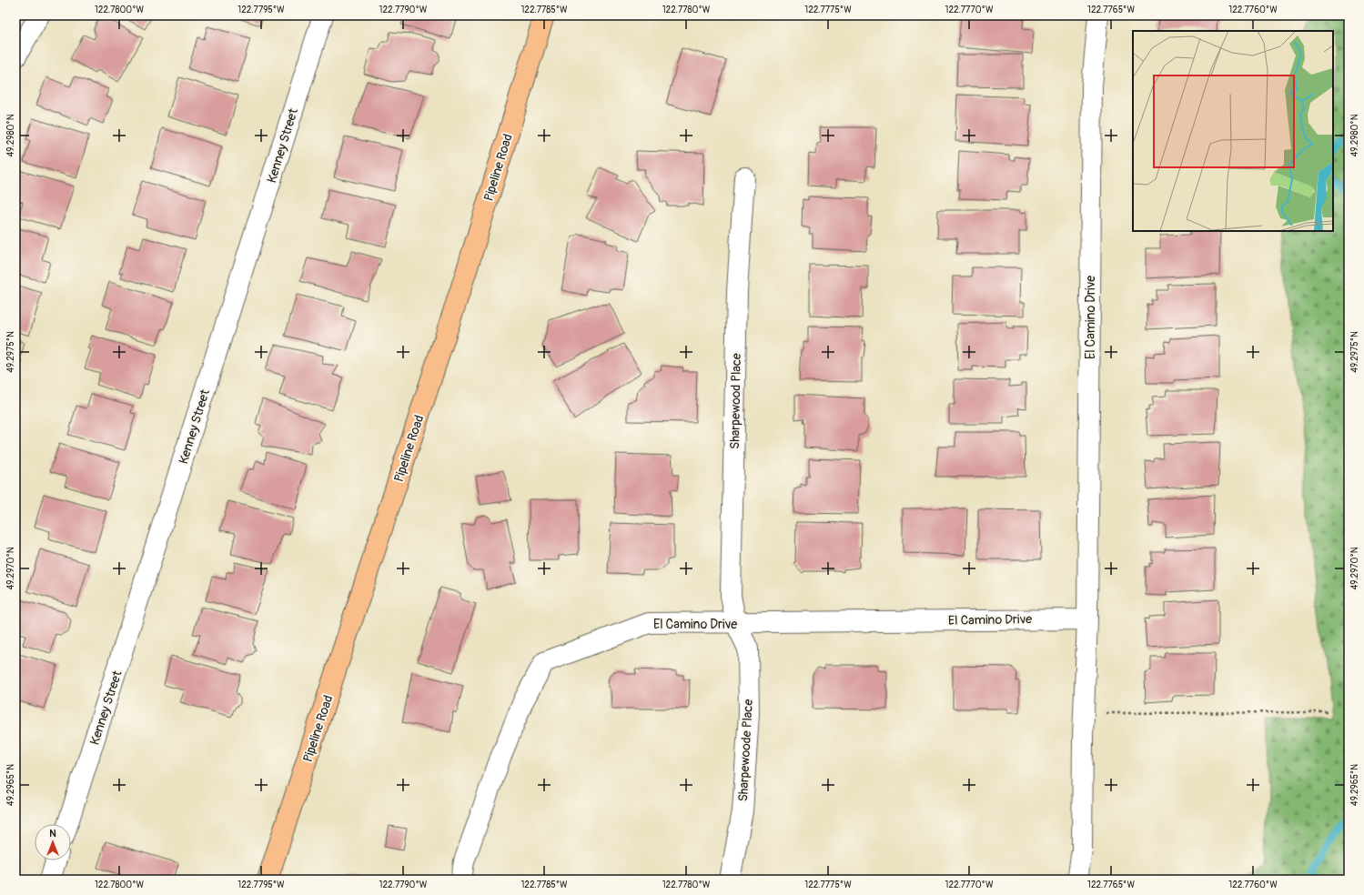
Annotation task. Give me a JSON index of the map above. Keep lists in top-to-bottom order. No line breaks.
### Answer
{"streets":{"main road":["Pipeline Road"],"street":["Kenney Street","El Camino Drive","Sharpewood Place","Sharpewoode Place"]},"crossings":[["El Camino Drive","Sharpewood Place"],["El Camino Drive","Sharpewoode Place"],["Sharpewood Place","Sharpewoode Place"]],"north":"top","coordinates":["122.7800°W","122.7795°W","122.7790°W","122.7785°W","122.7780°W","122.7775°W","122.7770°W","122.7765°W","122.7760°W","49.2980°N","49.2975°N","49.2970°N","49.2965°N"]}
